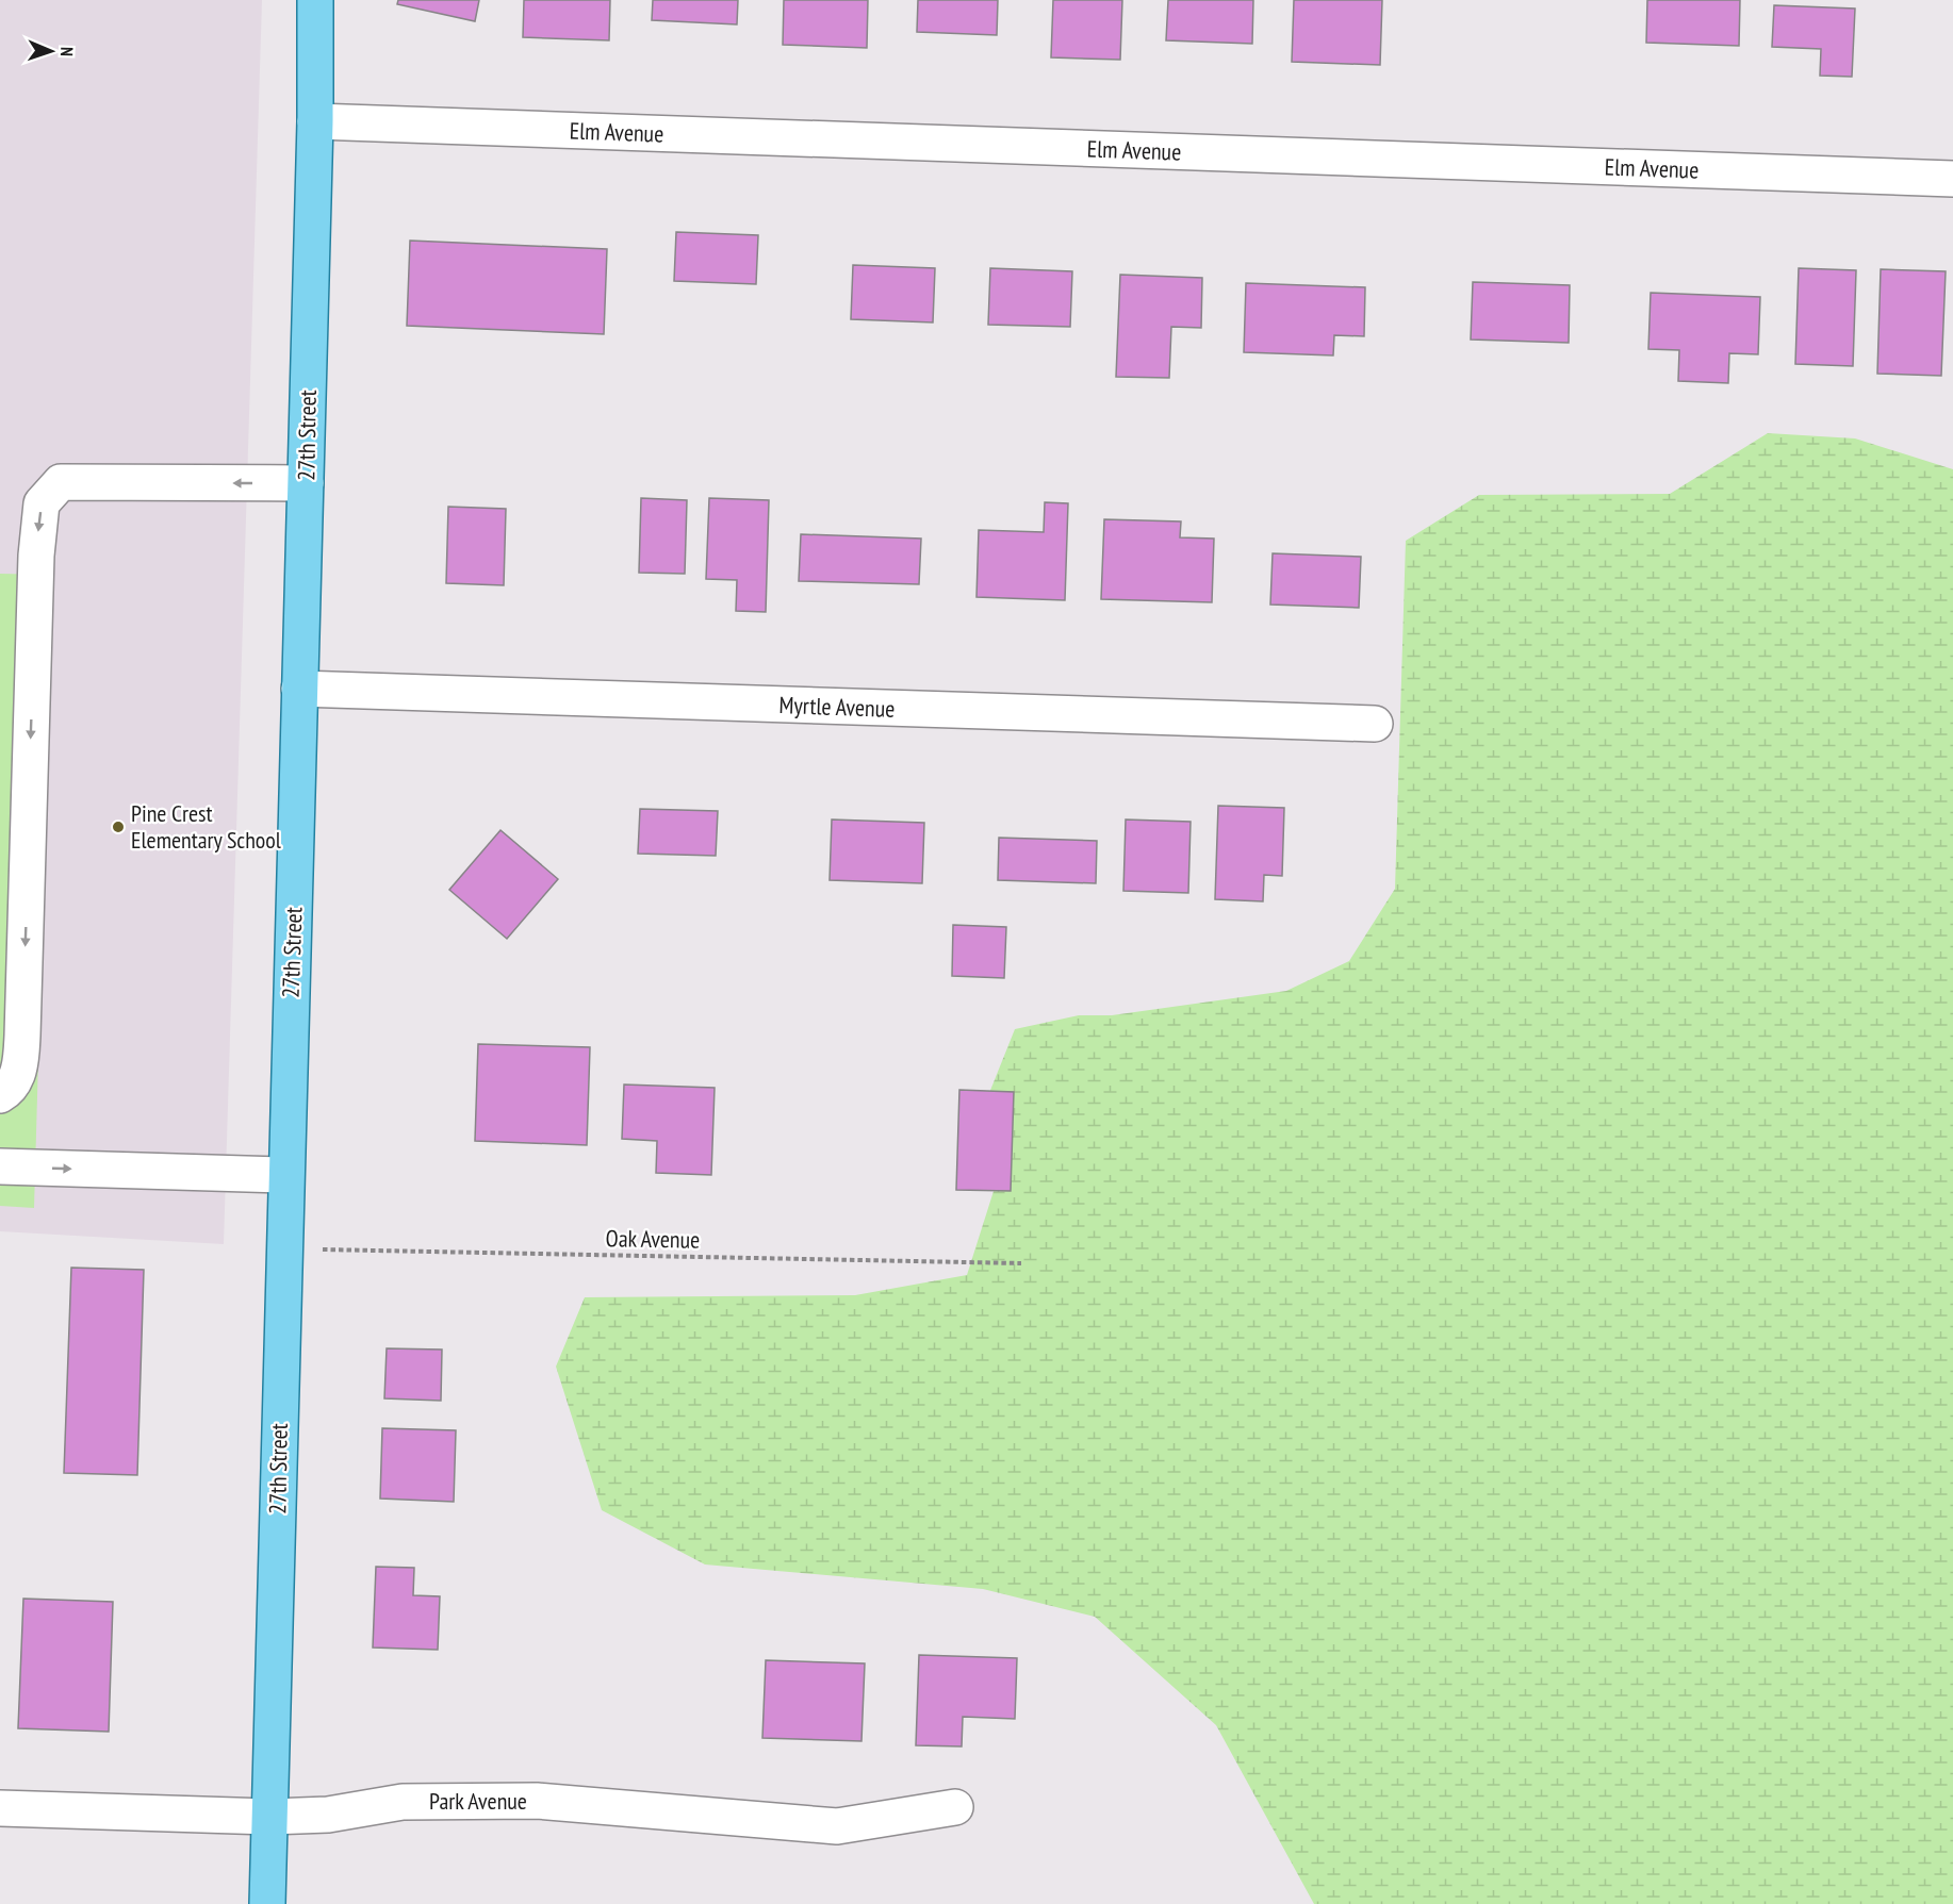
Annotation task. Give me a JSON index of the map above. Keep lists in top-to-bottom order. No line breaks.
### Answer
{"streets":{"main road":["27th Street"],"street":["Elm Avenue","Myrtle Avenue","Park Avenue"],"path":["Oak Avenue"]},"crossings":[["Elm Avenue","27th Street"],["27th Street","Myrtle Avenue"],["27th Street","Oak Avenue"],["27th Street","Park Avenue"]],"places":["Pine Crest Elementary School"],"north":"right"}
